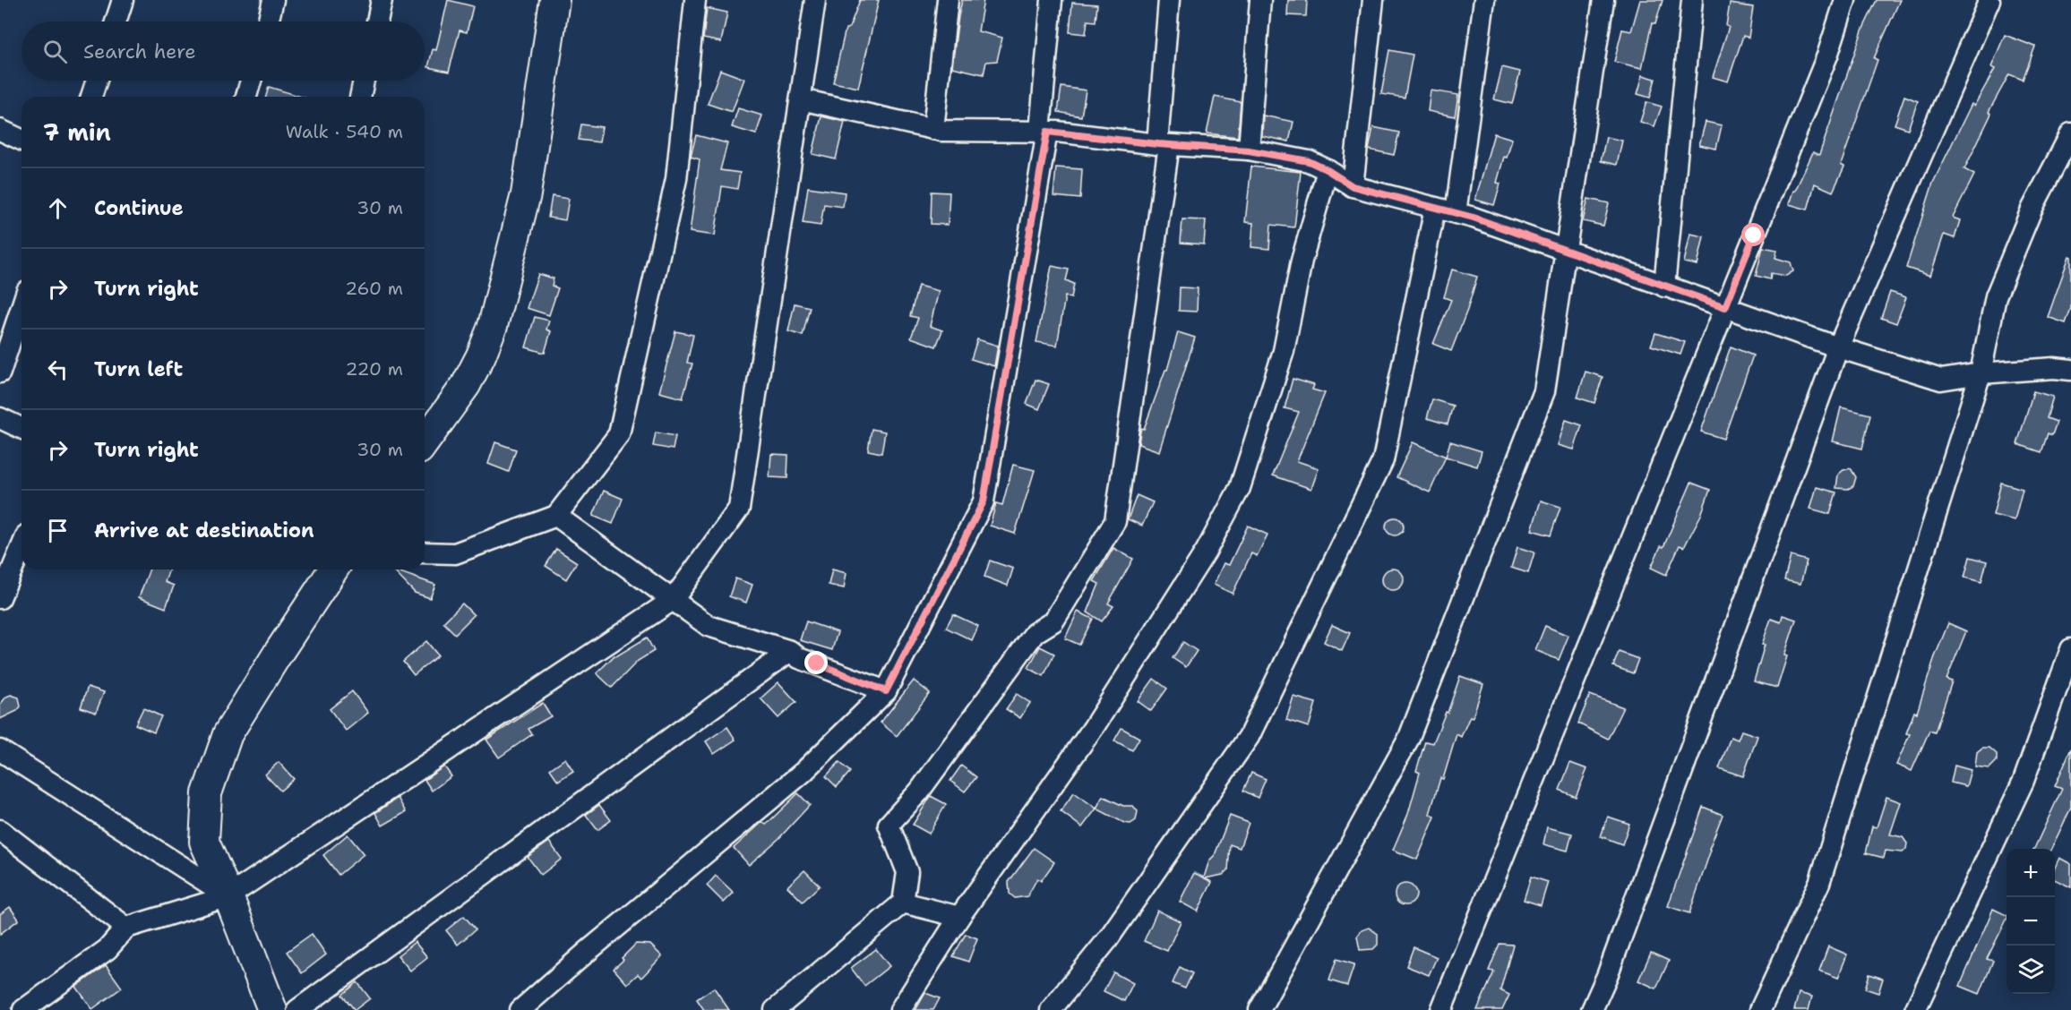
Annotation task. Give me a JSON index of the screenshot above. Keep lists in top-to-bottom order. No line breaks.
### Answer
{"page":{"search":"Search here","heading":["7 min","Walk · 540 m"],"list":[["Continue","30 m"],["Turn right","260 m"],["Turn left","220 m"],["Turn right","30 m"],"Arrive at destination"],"map_buttons":["+","−"]}}
